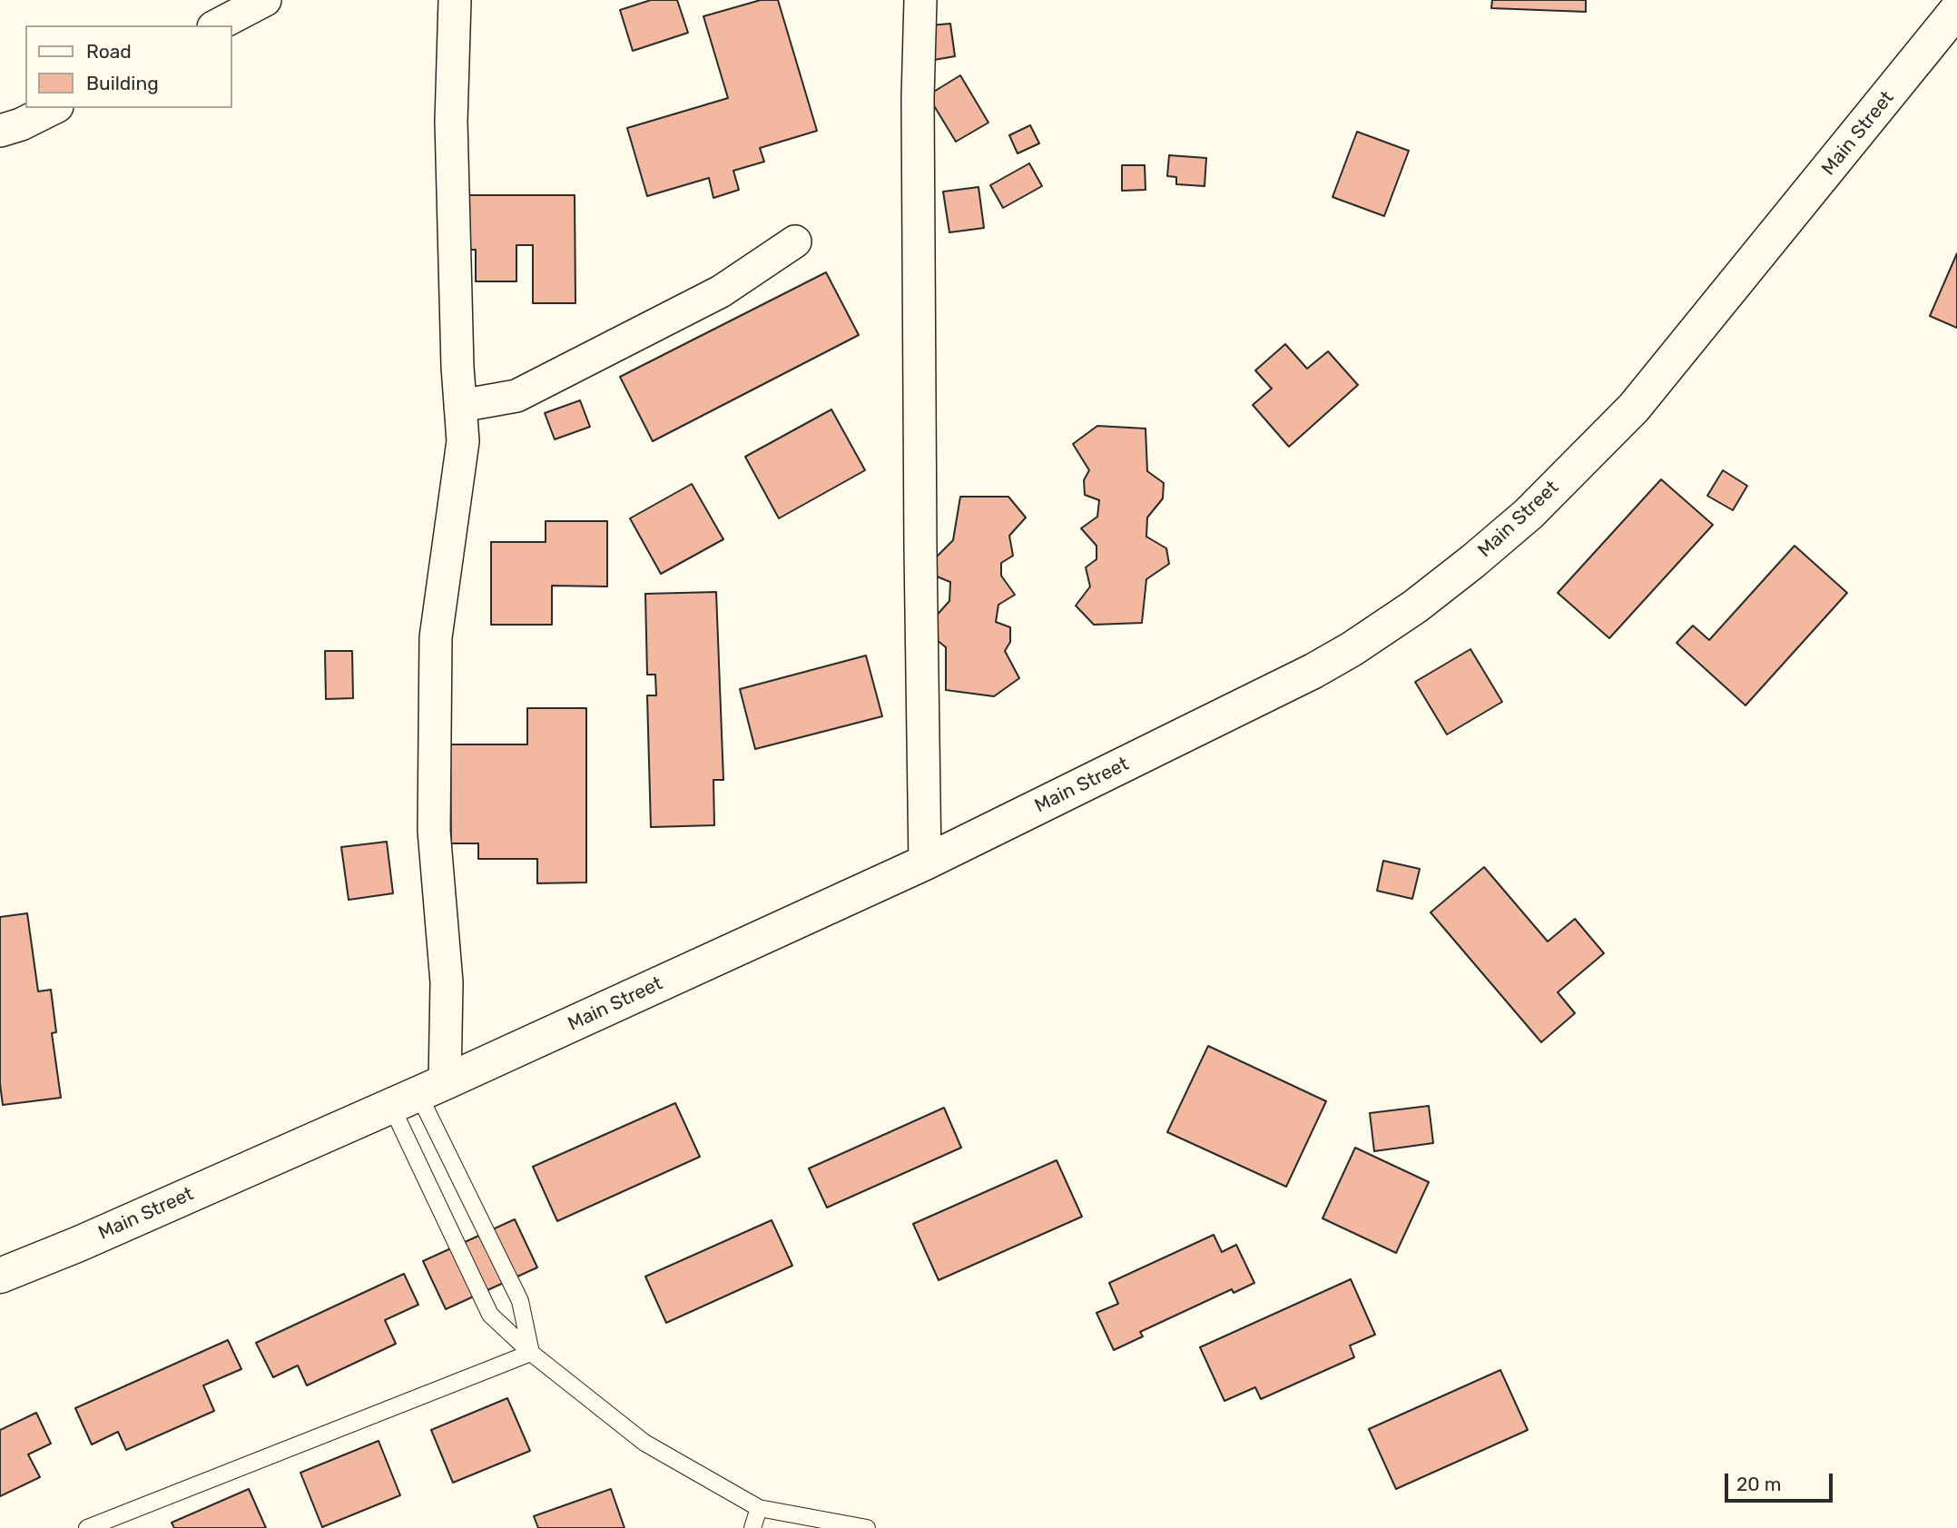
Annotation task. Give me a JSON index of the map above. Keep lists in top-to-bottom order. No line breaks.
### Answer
{"streets":{"main road":["Main Street"]},"legend":["Road","Building"],"scale_bar":"20 m"}
